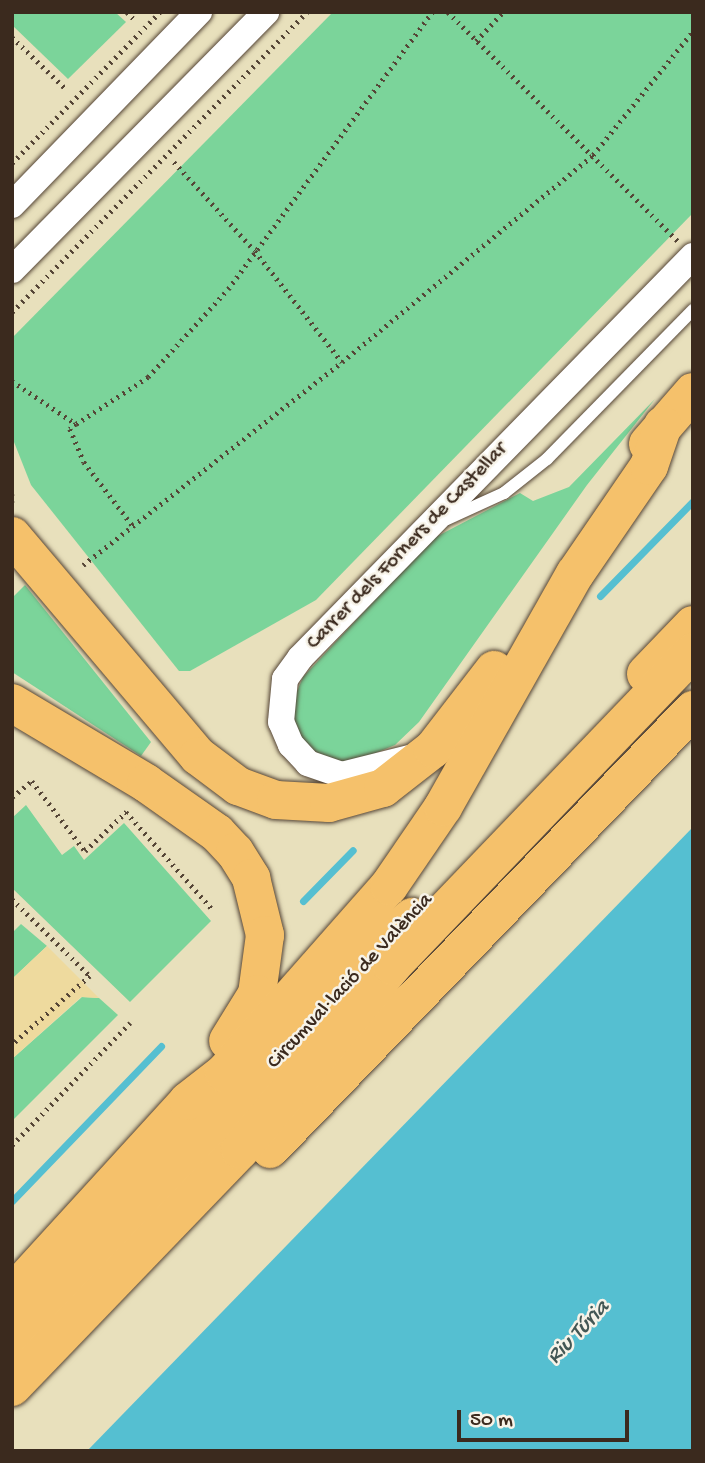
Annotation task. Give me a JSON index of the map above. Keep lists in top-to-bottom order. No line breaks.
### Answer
{"streets":{"highway":["Circumval·lació de València"],"street":["Carrer dels Forners de Castellar"]},"water":["Riu Túria"],"scale_bar":"50 m"}
